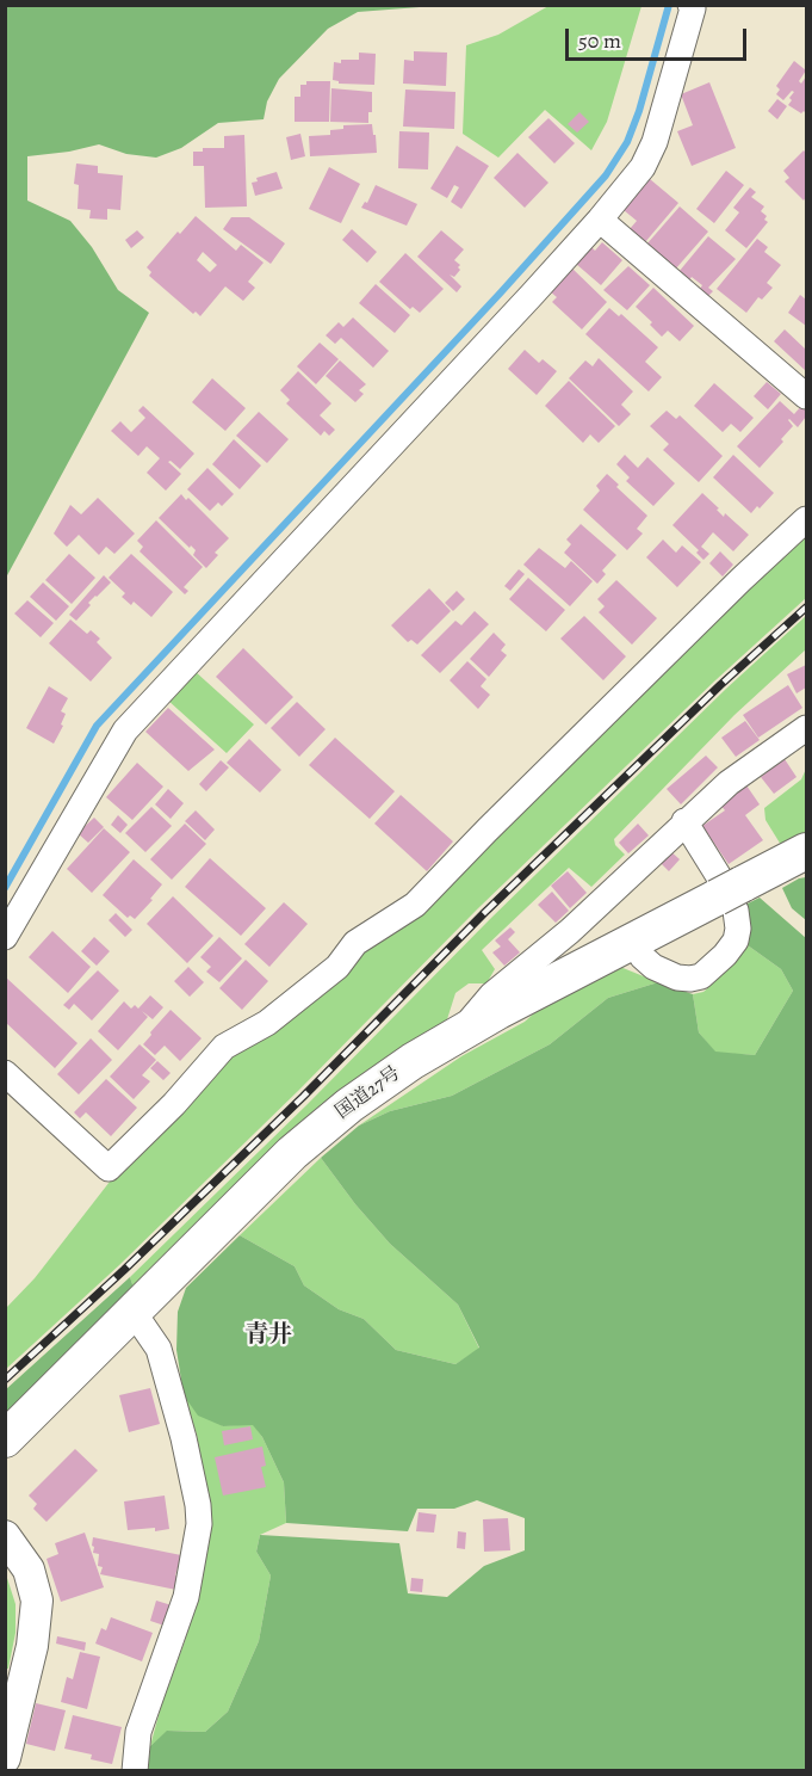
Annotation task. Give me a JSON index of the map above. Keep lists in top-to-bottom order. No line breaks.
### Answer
{"streets":{"highway":["国道27号"]},"districts":["青井"],"scale_bar":"50 m"}
